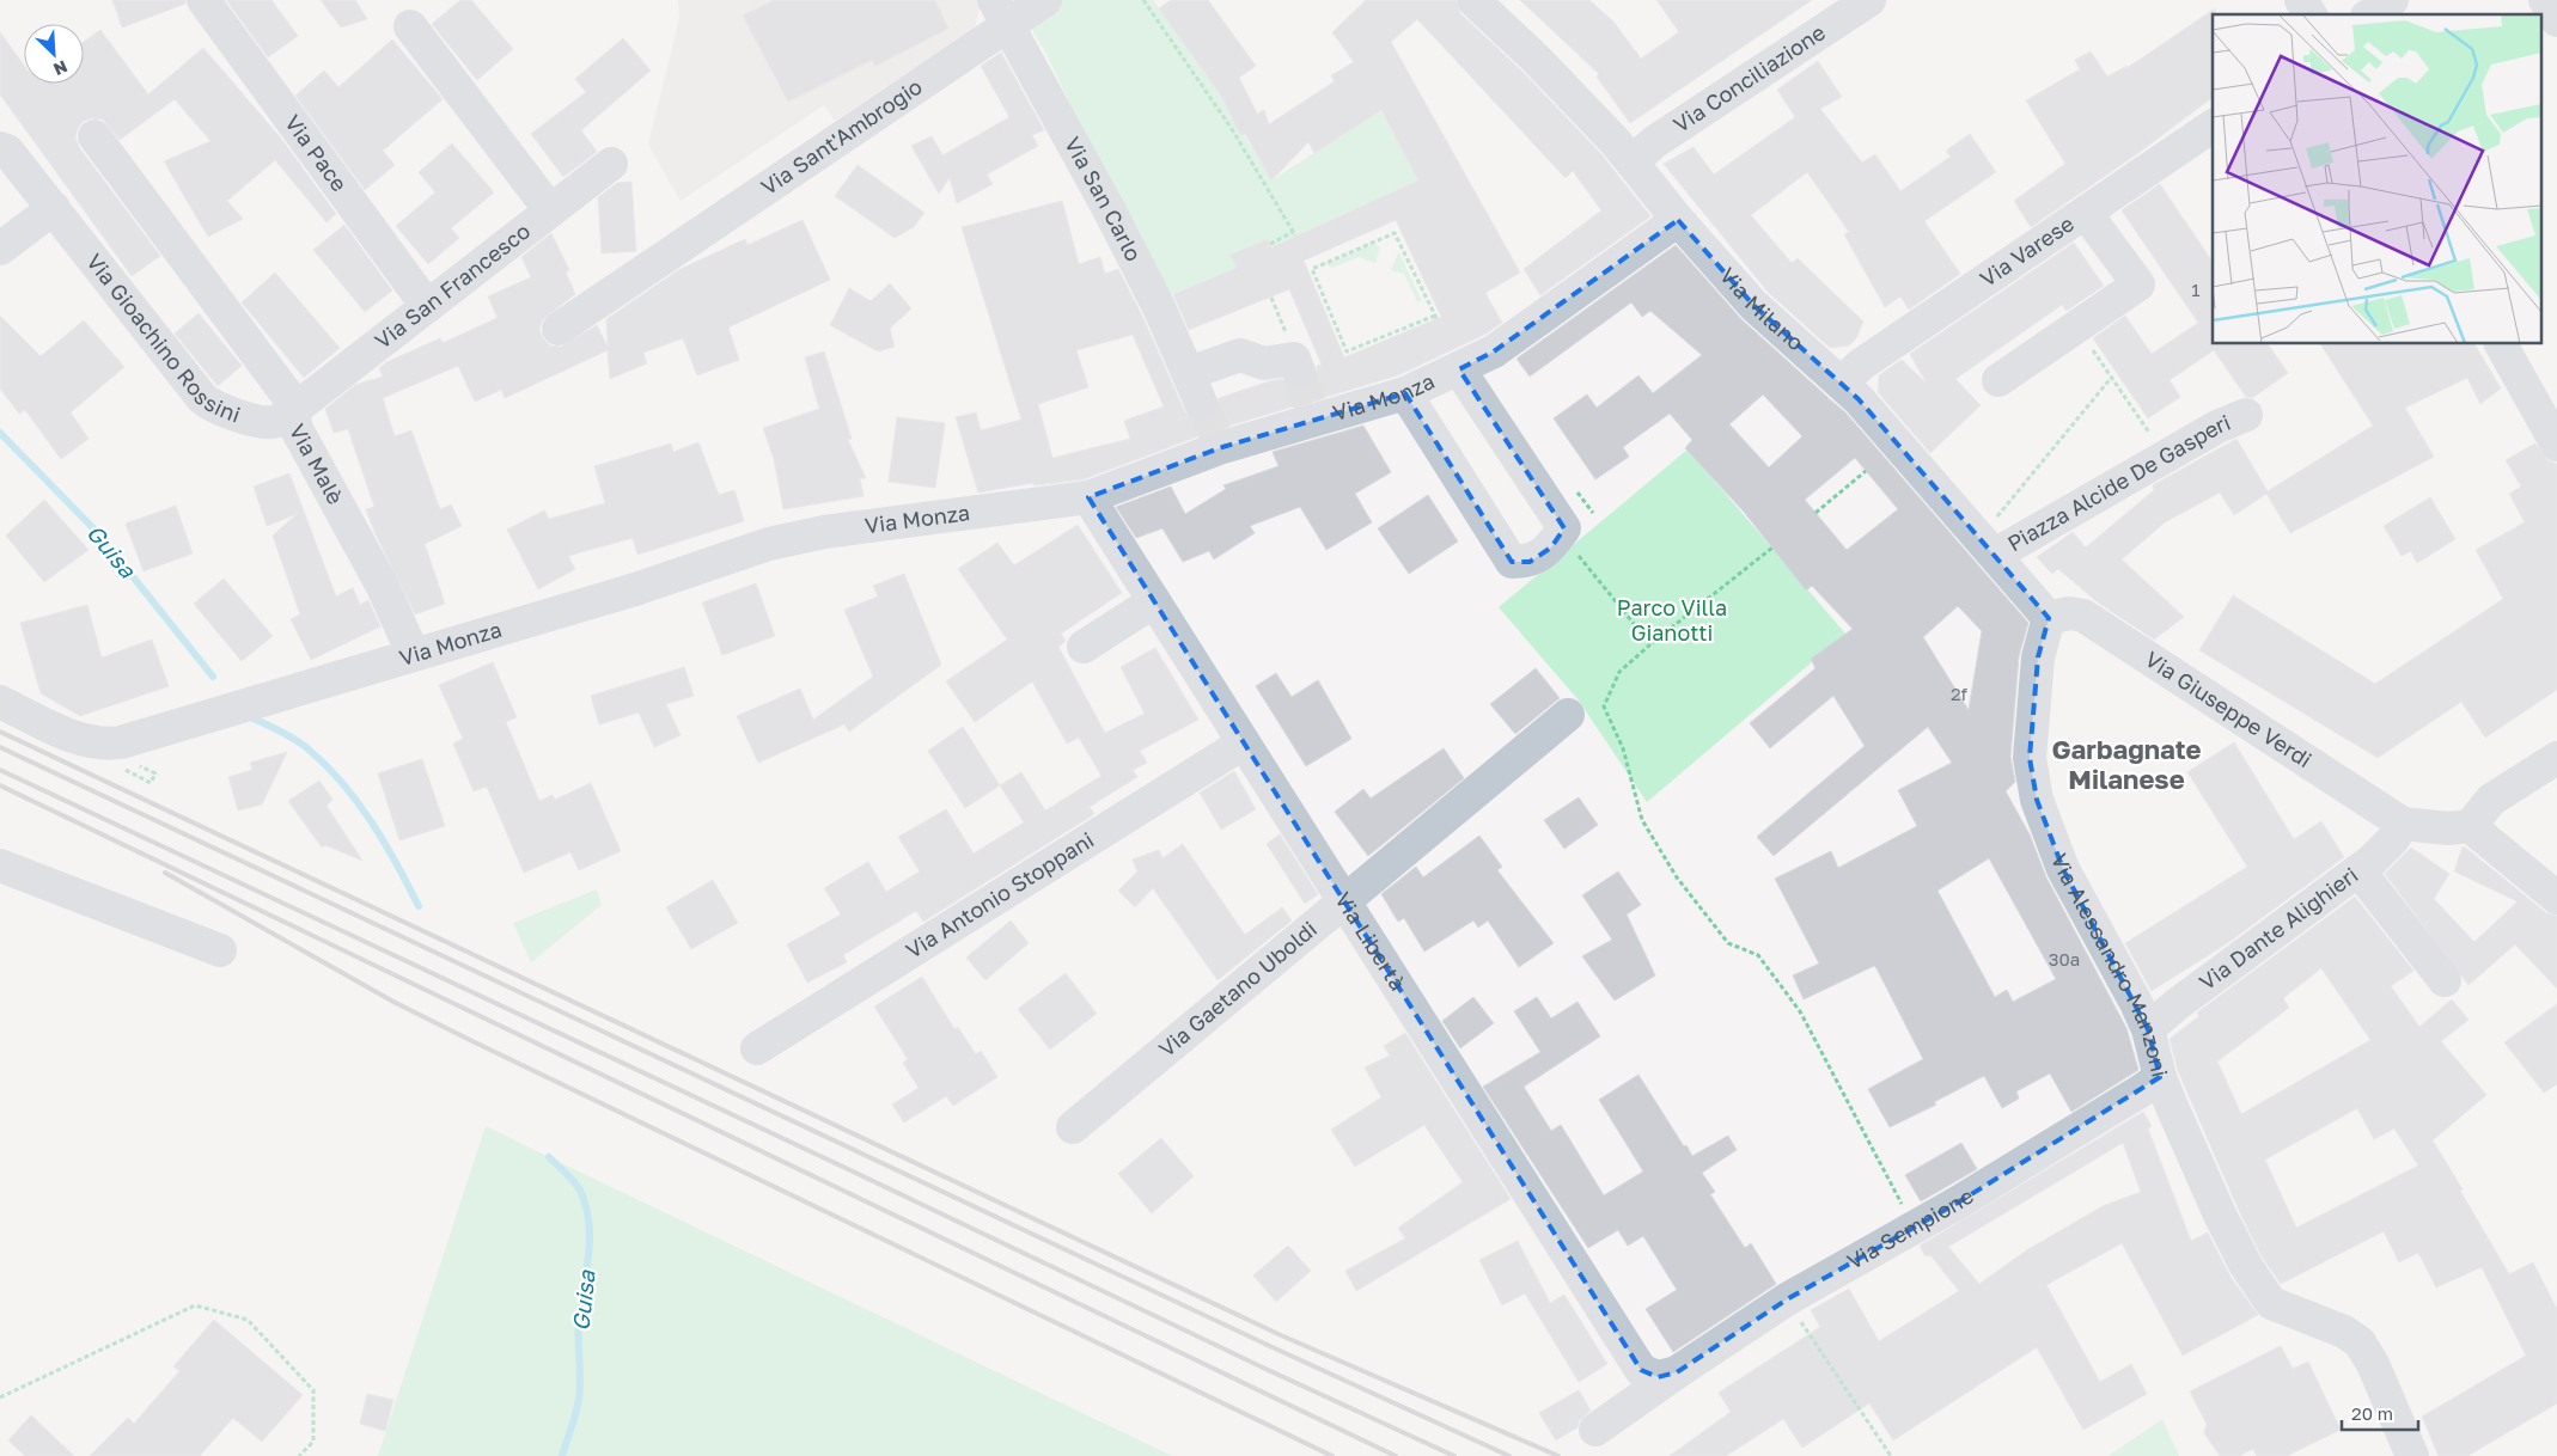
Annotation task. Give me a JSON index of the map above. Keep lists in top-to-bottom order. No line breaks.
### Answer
{"streets":{"street":["Via Conciliazione","Via Sant'Ambrogio","Via Pace","Via San Carlo","Via Varese","Via San Francesco","Via Milano","Via Gioachino Rossini","Via Monza","Via Malè","Piazza Alcide De Gasperi","Via Giuseppe Verdi","Via Antonio Stoppani","Via Dante Alighieri","Via Libertà","Via Alessandro Manzoni","Via Gaetano Uboldi","Via Sempione"]},"crossings":[["Via Conciliazione","Via Milano"],["Via Sant'Ambrogio","Via San Carlo"],["Via Pace","Via San Francesco"],["Via Varese","Via Milano"],["Via San Francesco","Via Gioachino Rossini"],["Via San Francesco","Via Malè"],["Via Milano","Via Monza"],["Via Milano","Piazza Alcide De Gasperi"],["Via Milano","Via Giuseppe Verdi"],["Via Milano","Via Alessandro Manzoni"],["Via Gioachino Rossini","Via Malè"],["Via Monza","Via Malè"],["Via Monza","Via Libertà"],["Via Giuseppe Verdi","Via Dante Alighieri"],["Via Giuseppe Verdi","Via Alessandro Manzoni"],["Via Antonio Stoppani","Via Libertà"],["Via Dante Alighieri","Via Alessandro Manzoni"],["Via Libertà","Via Gaetano Uboldi"],["Via Libertà","Via Sempione"],["Via Alessandro Manzoni","Via Sempione"]],"districts":["Garbagnate Milanese"],"water":["Guisa"],"parks":["Parco Villa Gianotti"],"house_numbers":["1","2f","30a"],"scale_bar":"20 m","north":"bottom right"}
